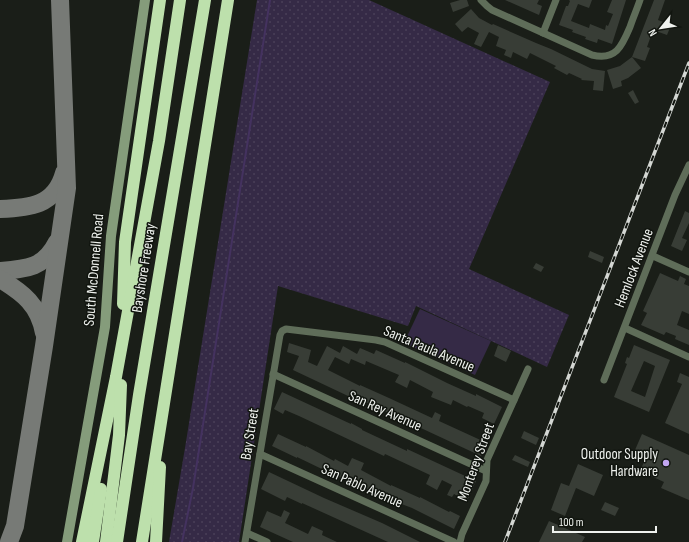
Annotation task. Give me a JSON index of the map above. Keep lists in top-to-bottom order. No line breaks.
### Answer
{"streets":{"highway":["Bayshore Freeway"],"street":["Hemlock Avenue","South McDonnell Road","Santa Paula Avenue","San Rey Avenue","Bay Street","Monterey Street","San Pablo Avenue"]},"crossings":[["Santa Paula Avenue","Bay Street"],["Santa Paula Avenue","Monterey Street"],["San Rey Avenue","Bay Street"],["San Rey Avenue","Monterey Street"],["Bay Street","San Pablo Avenue"]],"places":["Outdoor Supply Hardware"],"scale_bar":"100 m","north":"bottom left"}
